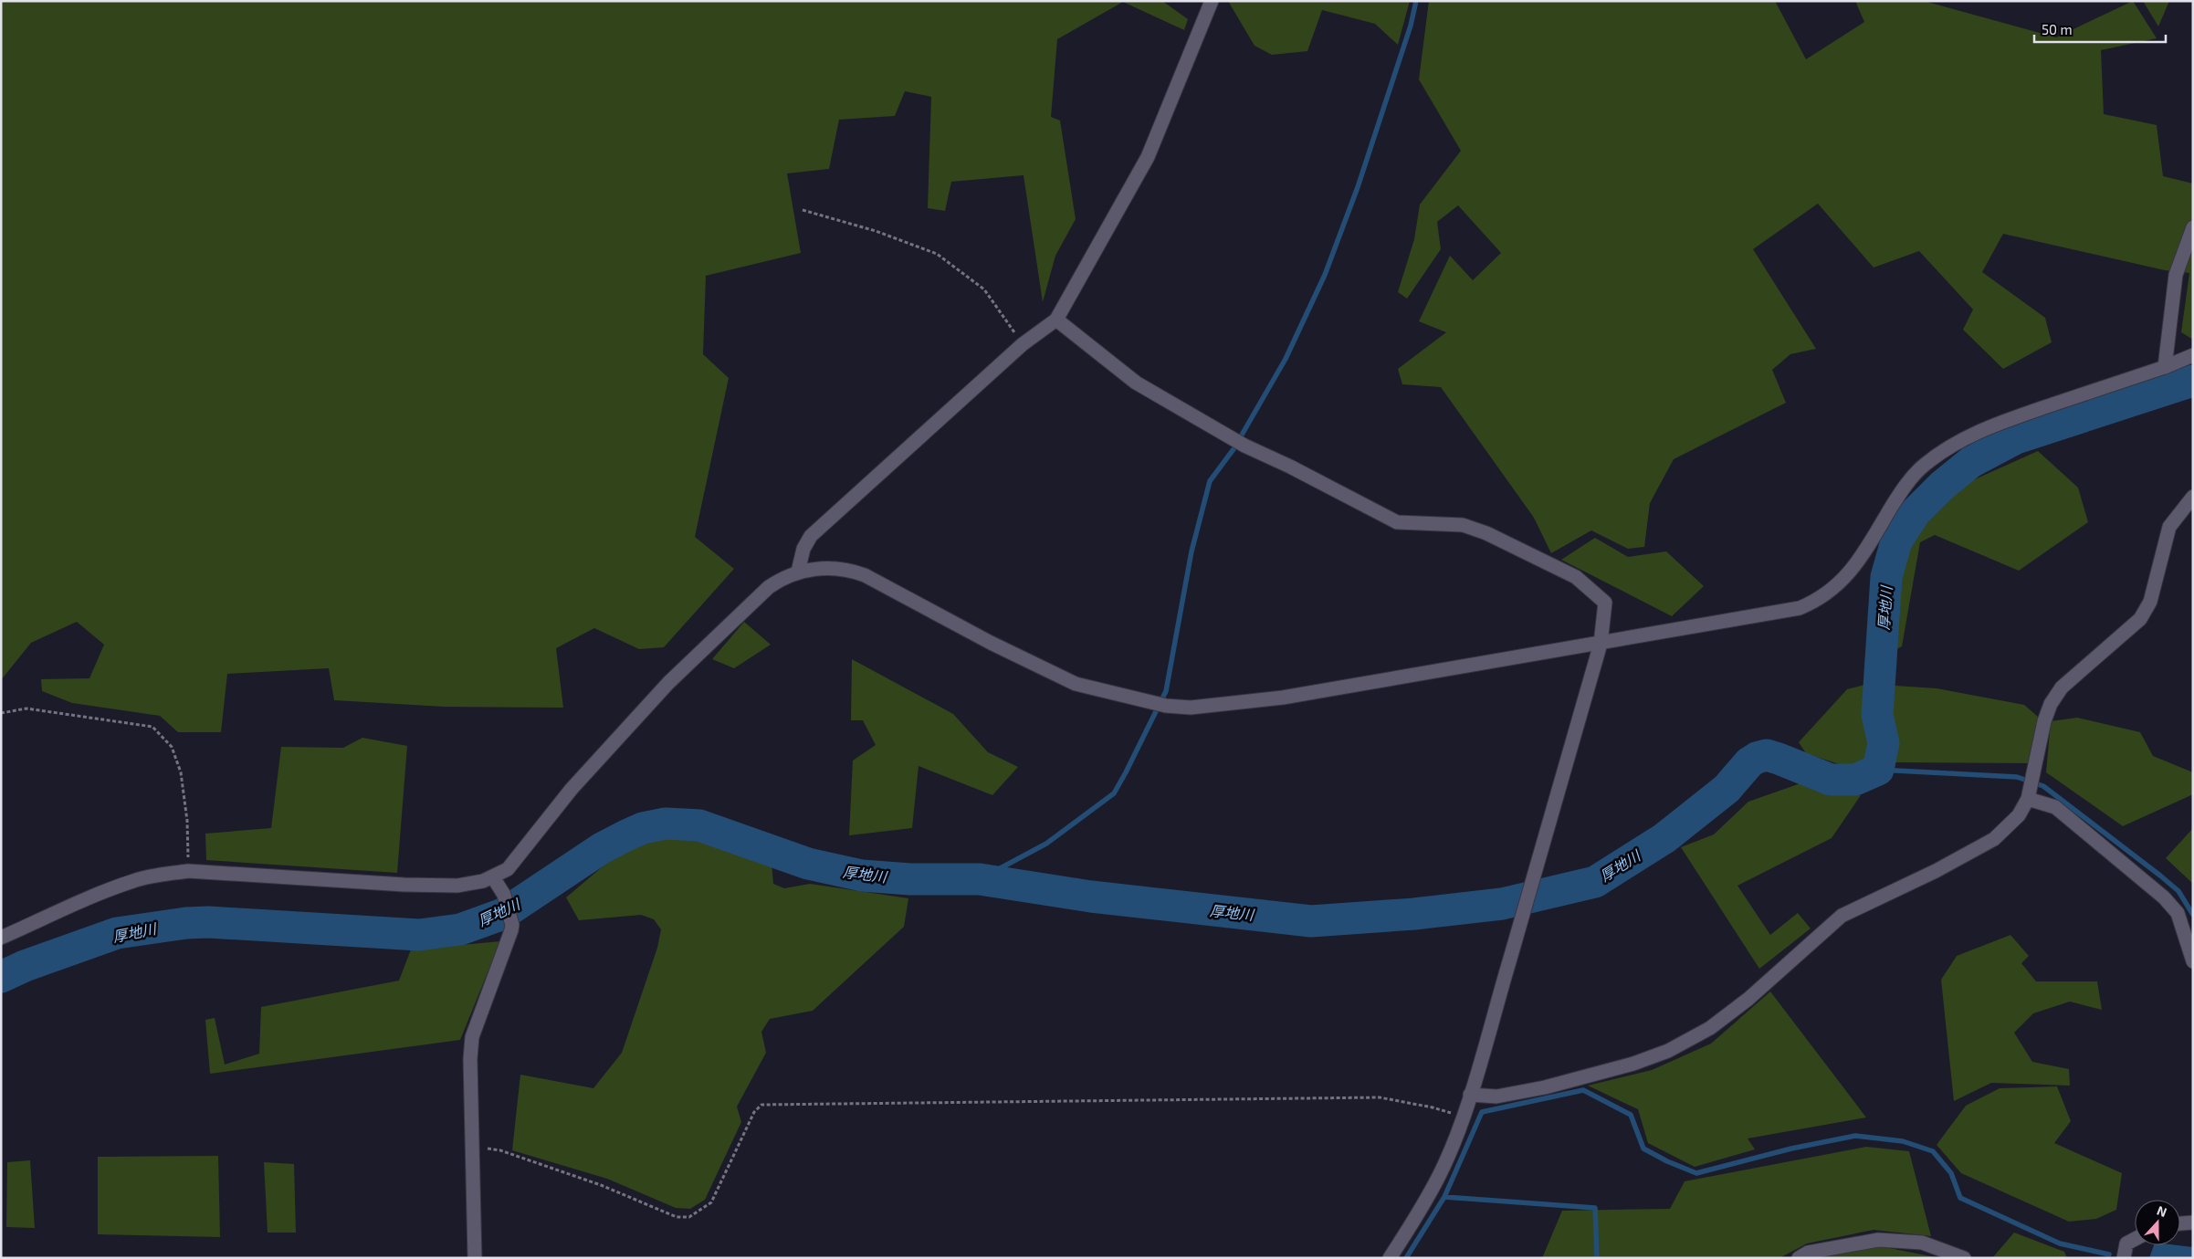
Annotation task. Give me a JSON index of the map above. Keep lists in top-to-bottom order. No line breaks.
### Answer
{"water":["厚地川"],"scale_bar":"50 m","north":"top"}
